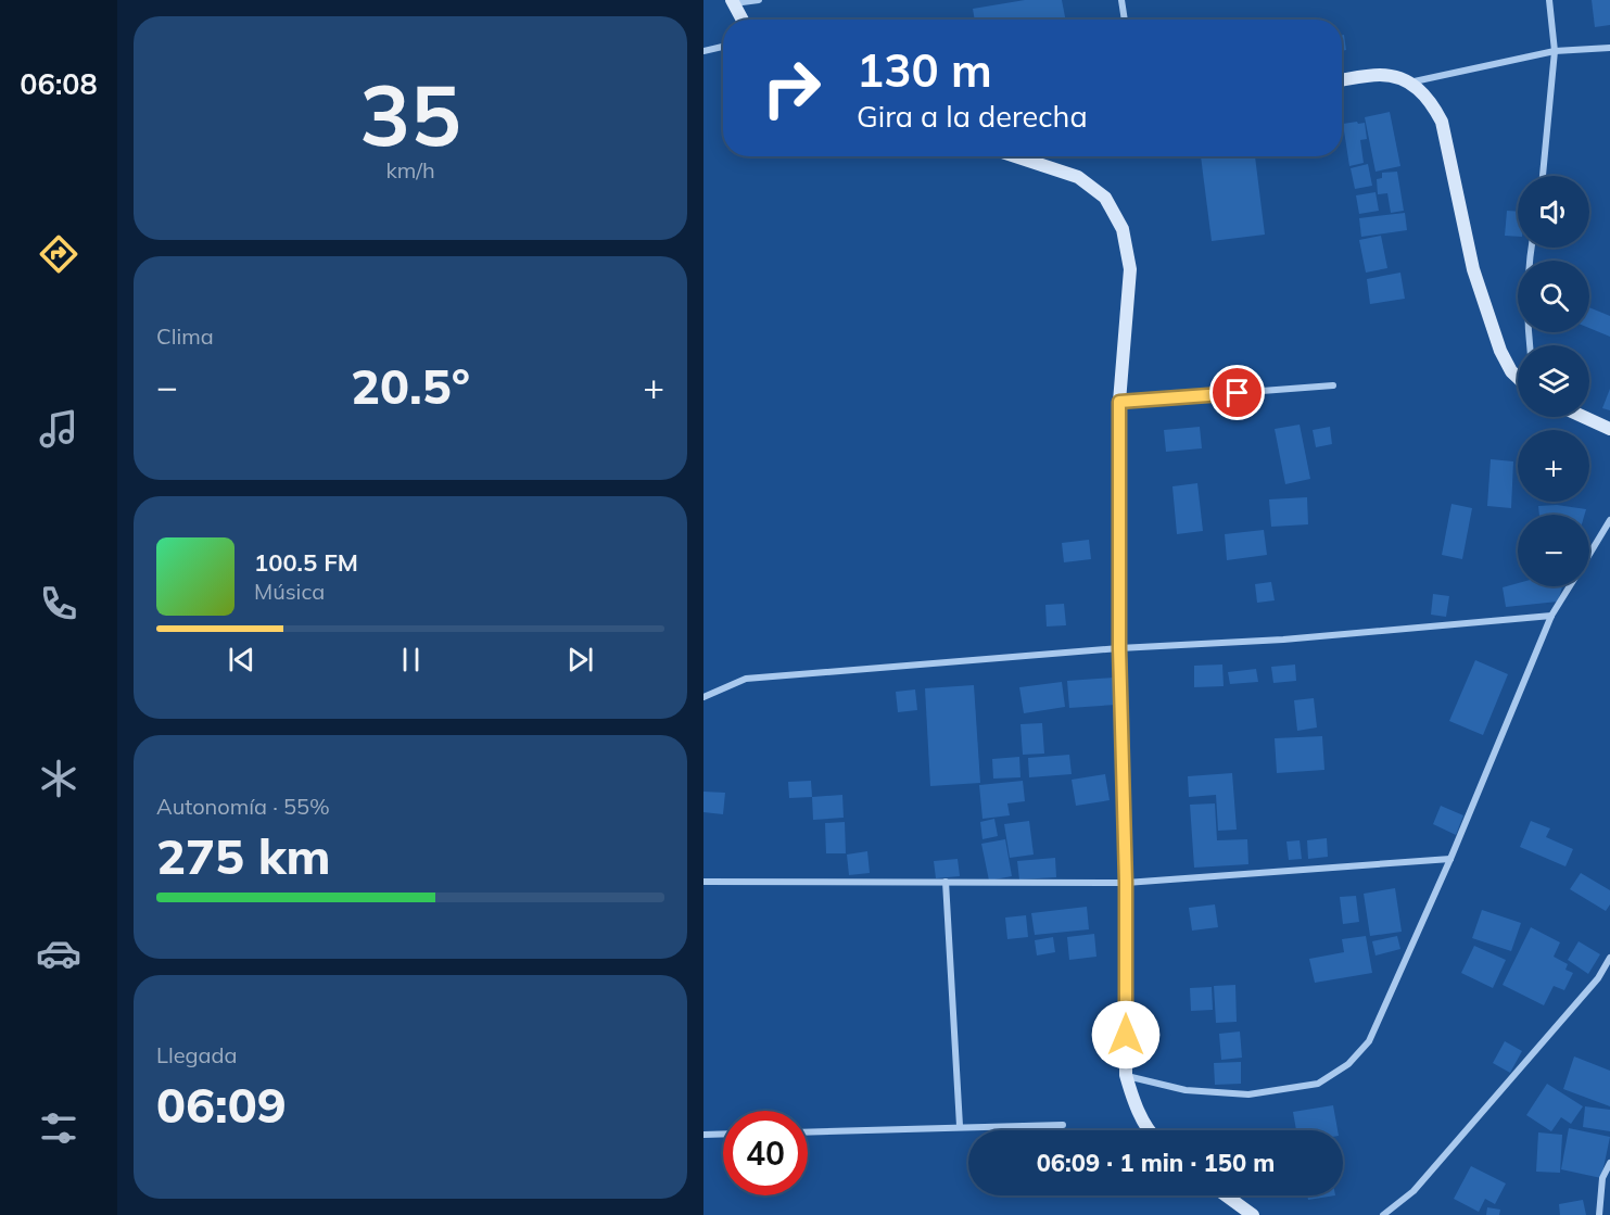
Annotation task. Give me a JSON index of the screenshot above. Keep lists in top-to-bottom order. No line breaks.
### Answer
{"page":{"tabs":"06:08","tile":[["35","km/h"],"Clima",["Autonomía · 55%","275 km"],["Llegada","06:09"]],"turn":["130 m","Gira a la derecha"],"map_buttons":["+","−"],"heat":["−","20.5°","+"],"song":["100.5 FM","Música"],"limit":"40","trip":"06:09 · 1 min · 150 m"}}
